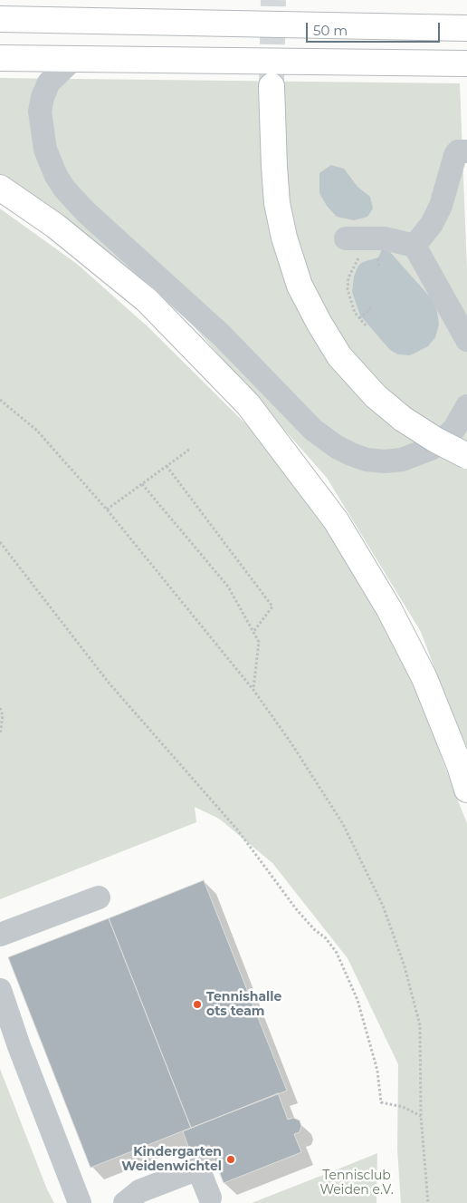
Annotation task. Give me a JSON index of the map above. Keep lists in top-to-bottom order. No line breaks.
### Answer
{"parks":["Tennisclub Weiden e.V."],"places":["Tennishalle ots team","Kindergarten Weidenwichtel"],"scale_bar":"50 m"}
